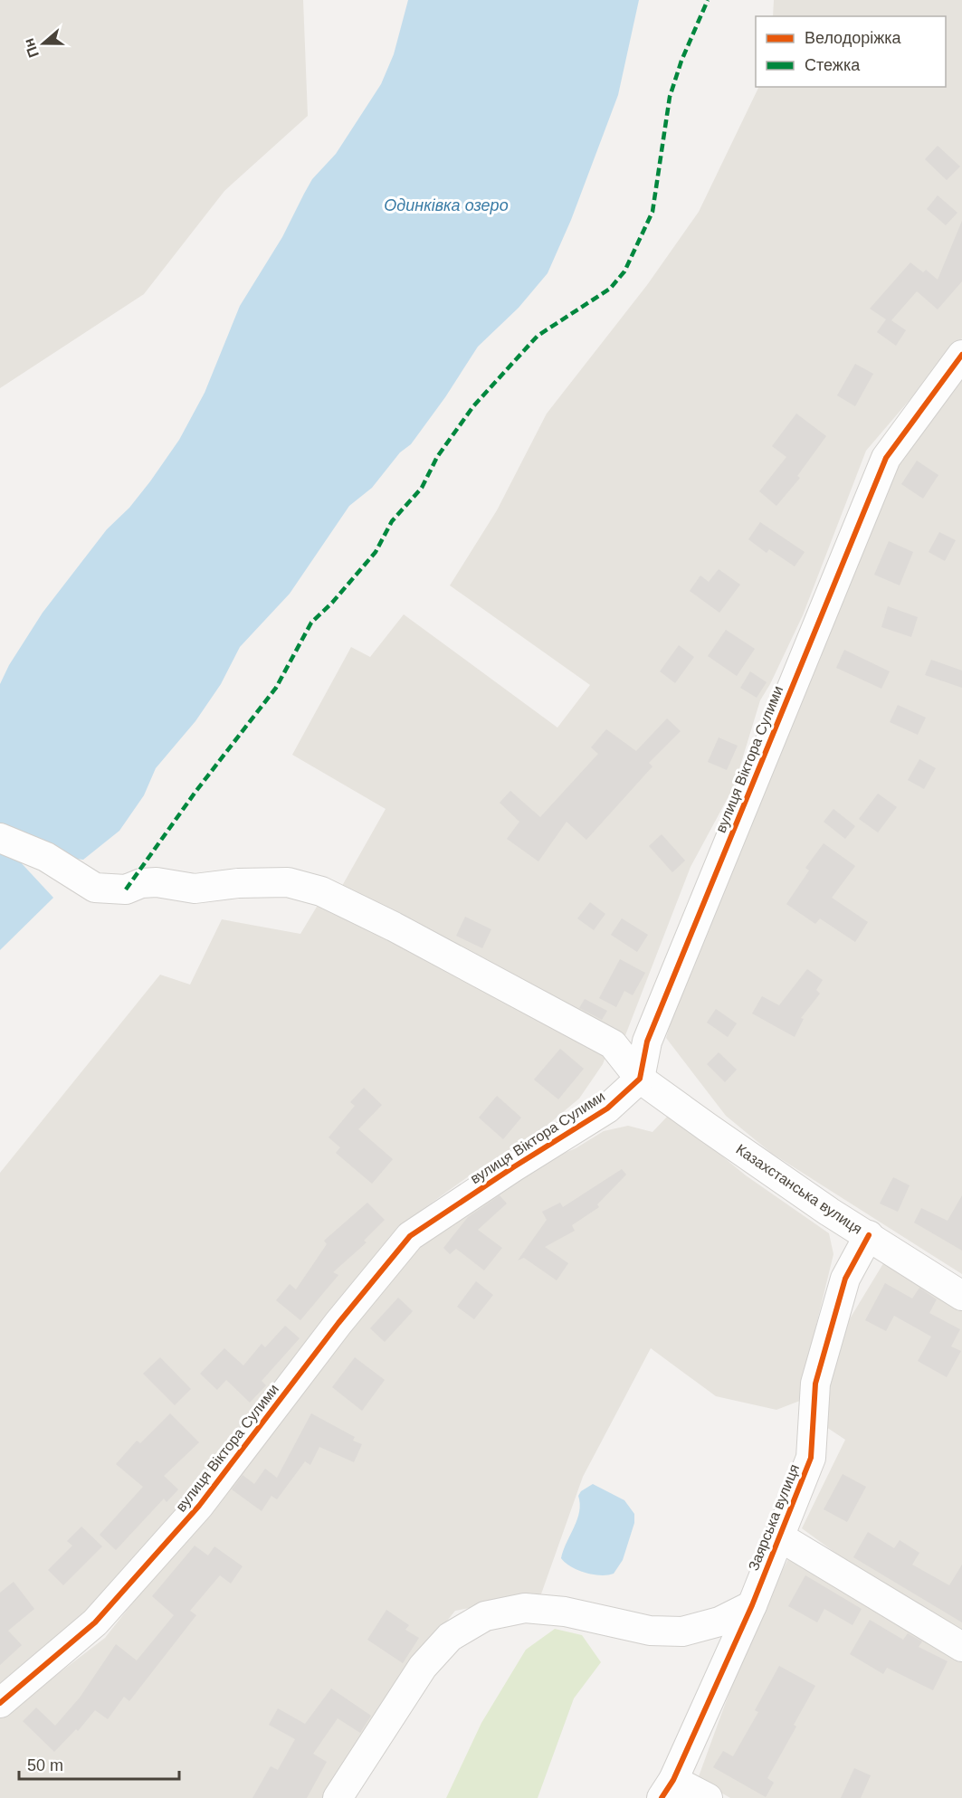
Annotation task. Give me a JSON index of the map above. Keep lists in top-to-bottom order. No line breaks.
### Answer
{"streets":{"street":["вулиця Віктора Сулими","Казахстанська вулиця","Заярська вулиця"]},"crossings":[["вулиця Віктора Сулими","Казахстанська вулиця"],["Казахстанська вулиця","Заярська вулиця"]],"water":["Одинківка озеро"],"legend":["Велодоріжка","Стежка"],"scale_bar":"50 m","north":"left"}
